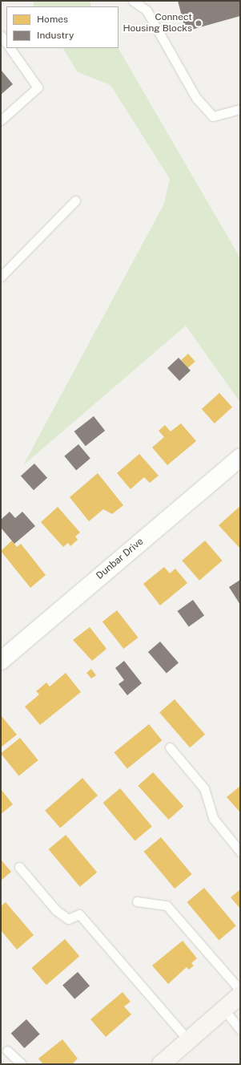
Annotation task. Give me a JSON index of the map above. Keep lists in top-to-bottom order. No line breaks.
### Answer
{"streets":{"street":["Dunbar Drive"]},"places":["Connect Housing Blocks"],"legend":["Homes","Industry"]}
